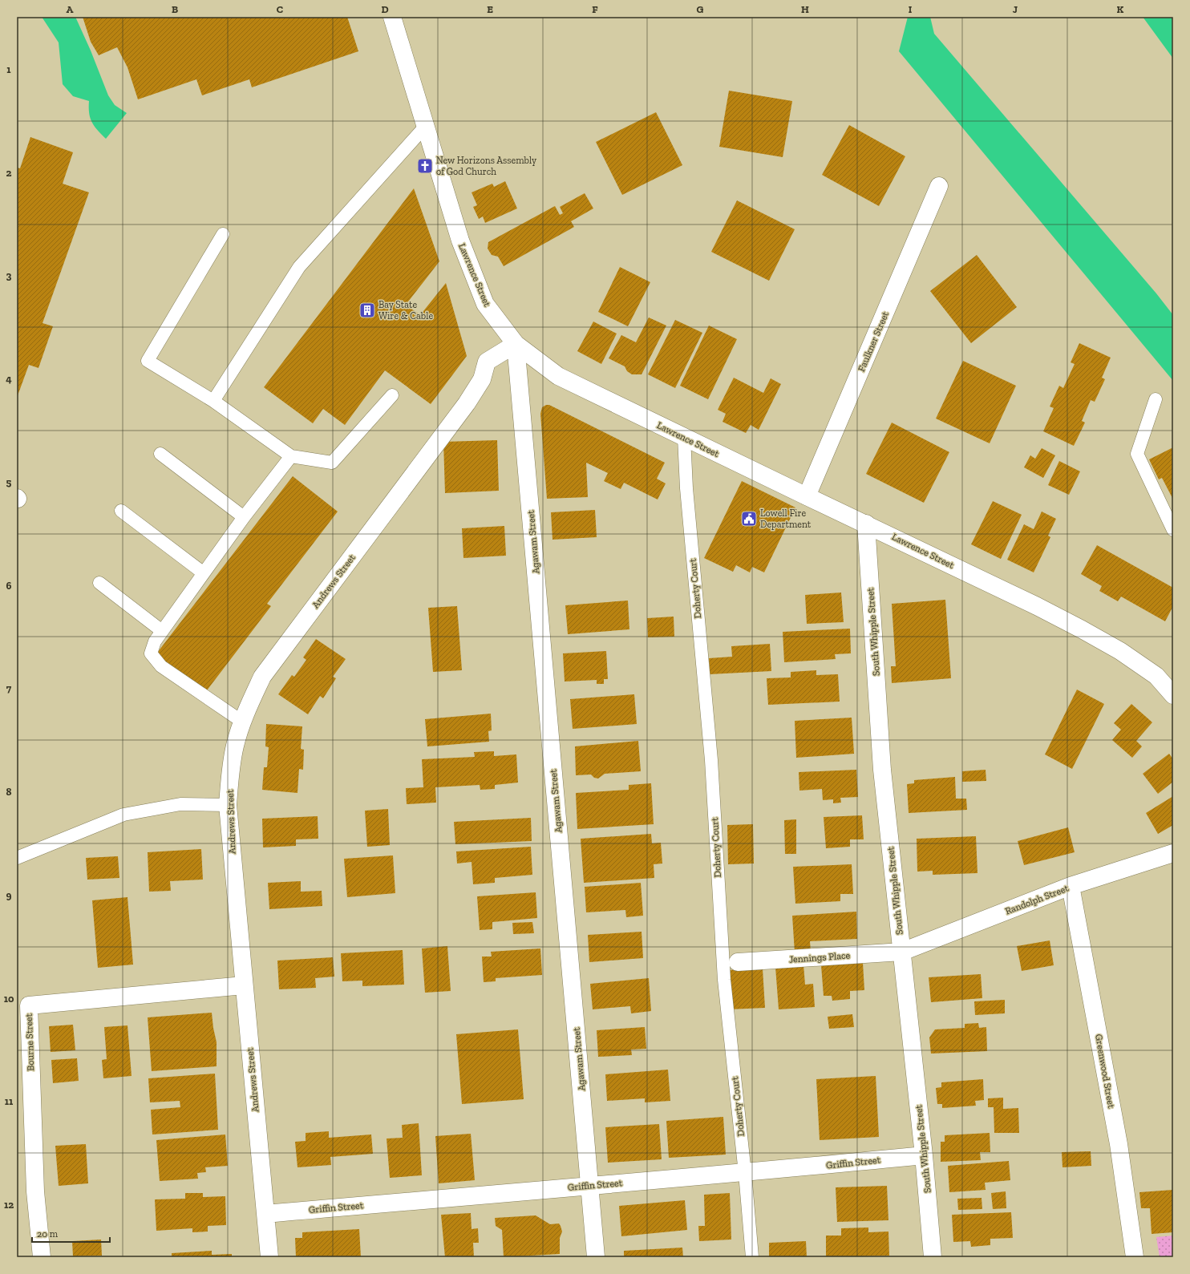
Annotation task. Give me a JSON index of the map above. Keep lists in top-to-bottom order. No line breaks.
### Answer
{"streets":{"street":["Lawrence Street","Faulkner Street","Agawam Street","Andrews Street","South Whipple Street","Randolph Street","Jennings Place","Bourne Street","Greenwood Street","Griffin Street"],"lane":["Doherty Court"]},"crossings":[["Lawrence Street","Faulkner Street"],["Lawrence Street","Agawam Street"],["Lawrence Street","Andrews Street"],["Lawrence Street","Doherty Court"],["Lawrence Street","South Whipple Street"],["Agawam Street","Andrews Street"],["Agawam Street","Griffin Street"],["Andrews Street","Bourne Street"],["Andrews Street","Griffin Street"],["Doherty Court","Griffin Street"],["South Whipple Street","Randolph Street"],["South Whipple Street","Jennings Place"],["South Whipple Street","Griffin Street"],["Randolph Street","Jennings Place"],["Randolph Street","Greenwood Street"]],"places":{"church":["New Horizons Assembly of God Church"],"building":["Bay State Wire & Cable"],"public building":["Lowell Fire Department"]},"scale_bar":"20 m","grid":{"columns":["A","B","C","D","E","F","G","H","I","J","K"],"rows":["1","2","3","4","5","6","7","8","9","10","11","12"]}}
